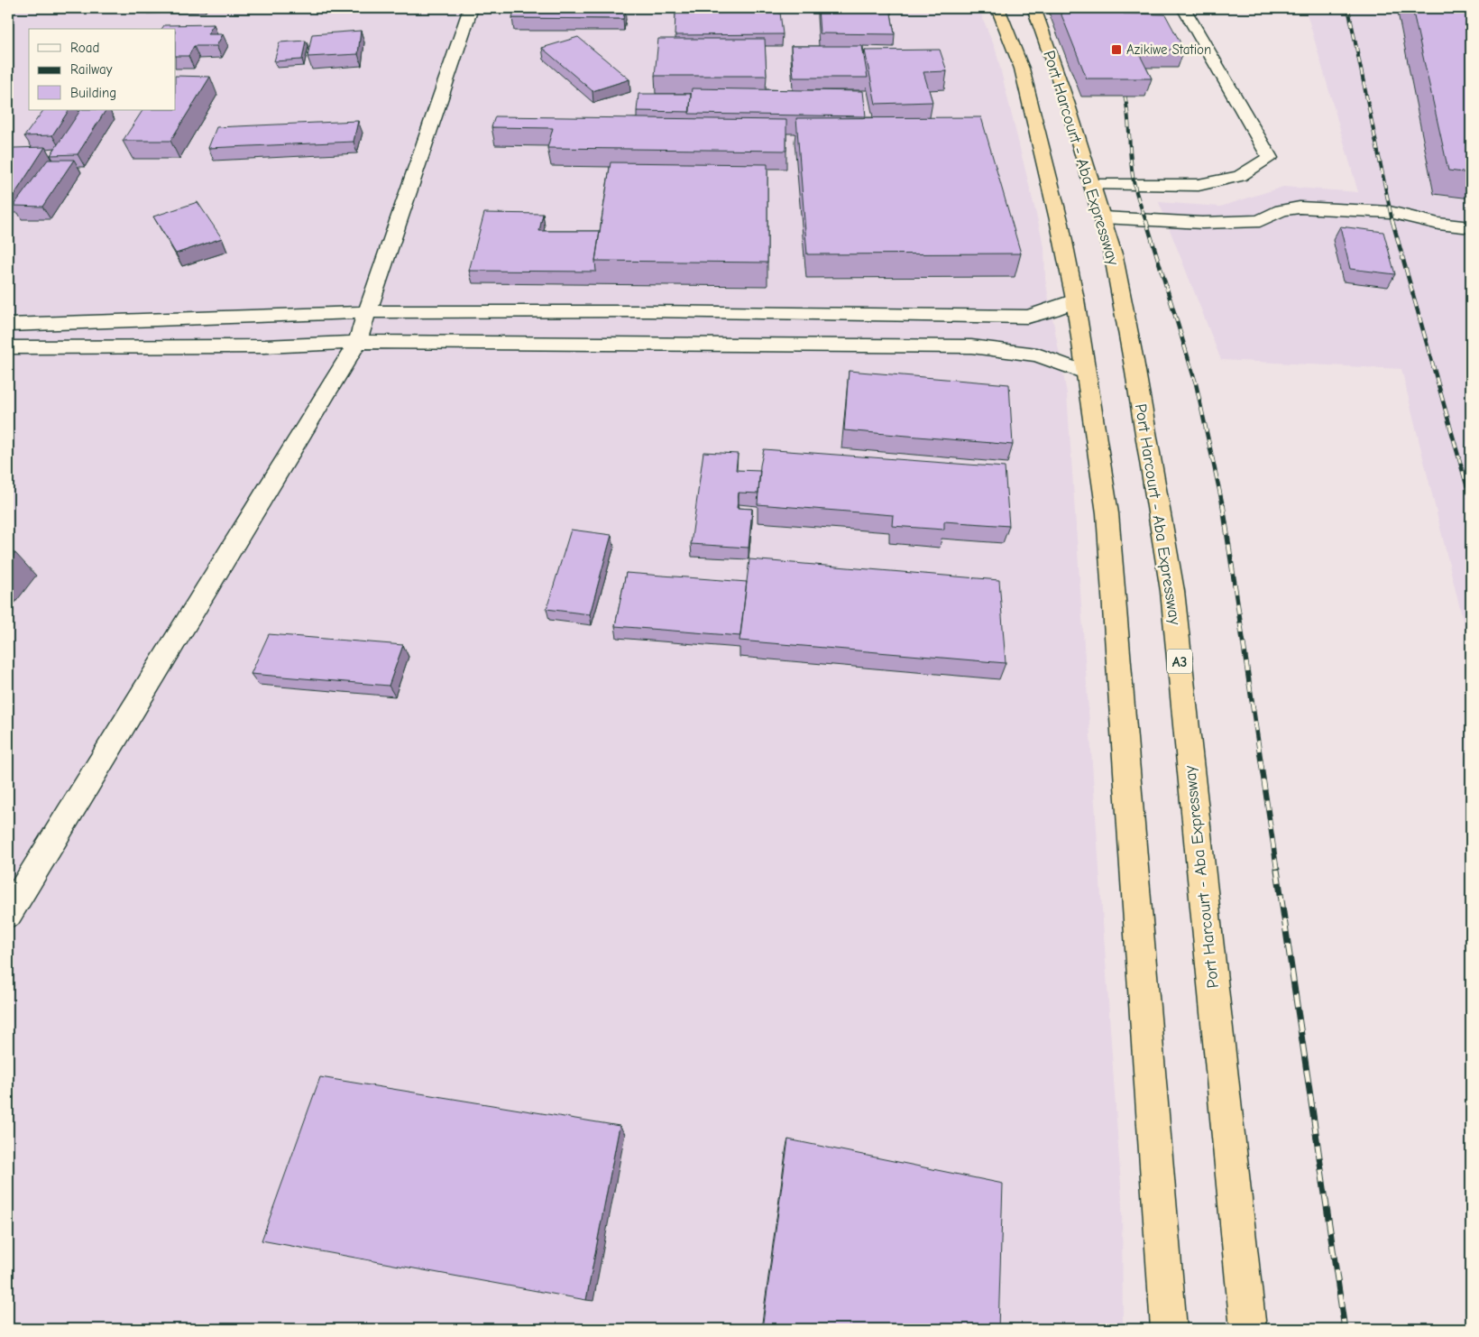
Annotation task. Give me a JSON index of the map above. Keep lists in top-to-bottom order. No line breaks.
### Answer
{"streets":{"highway":["Port Harcourt - Aba Expressway","A3"]},"places":{"transit":["Azikiwe Station"]},"legend":["Road","Railway","Building"]}
